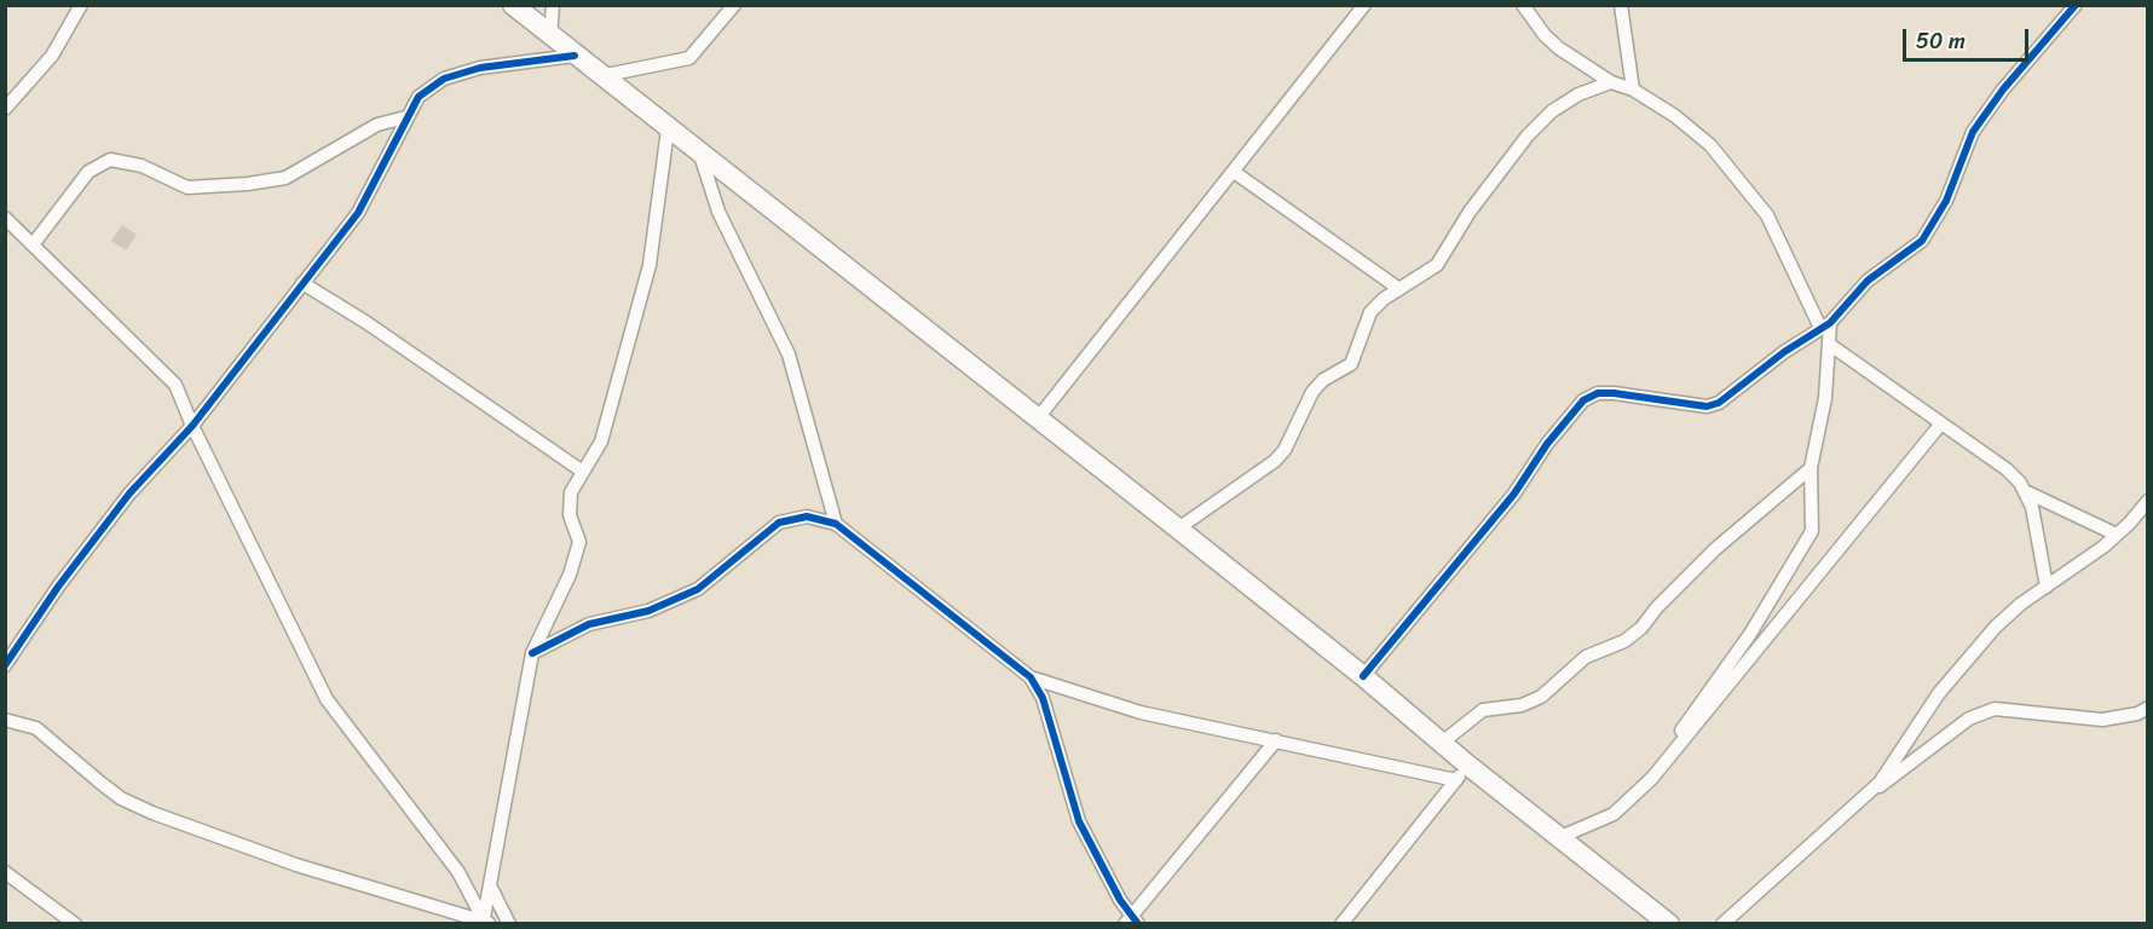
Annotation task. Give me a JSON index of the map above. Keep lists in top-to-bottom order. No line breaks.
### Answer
{"scale_bar":"50 m"}
